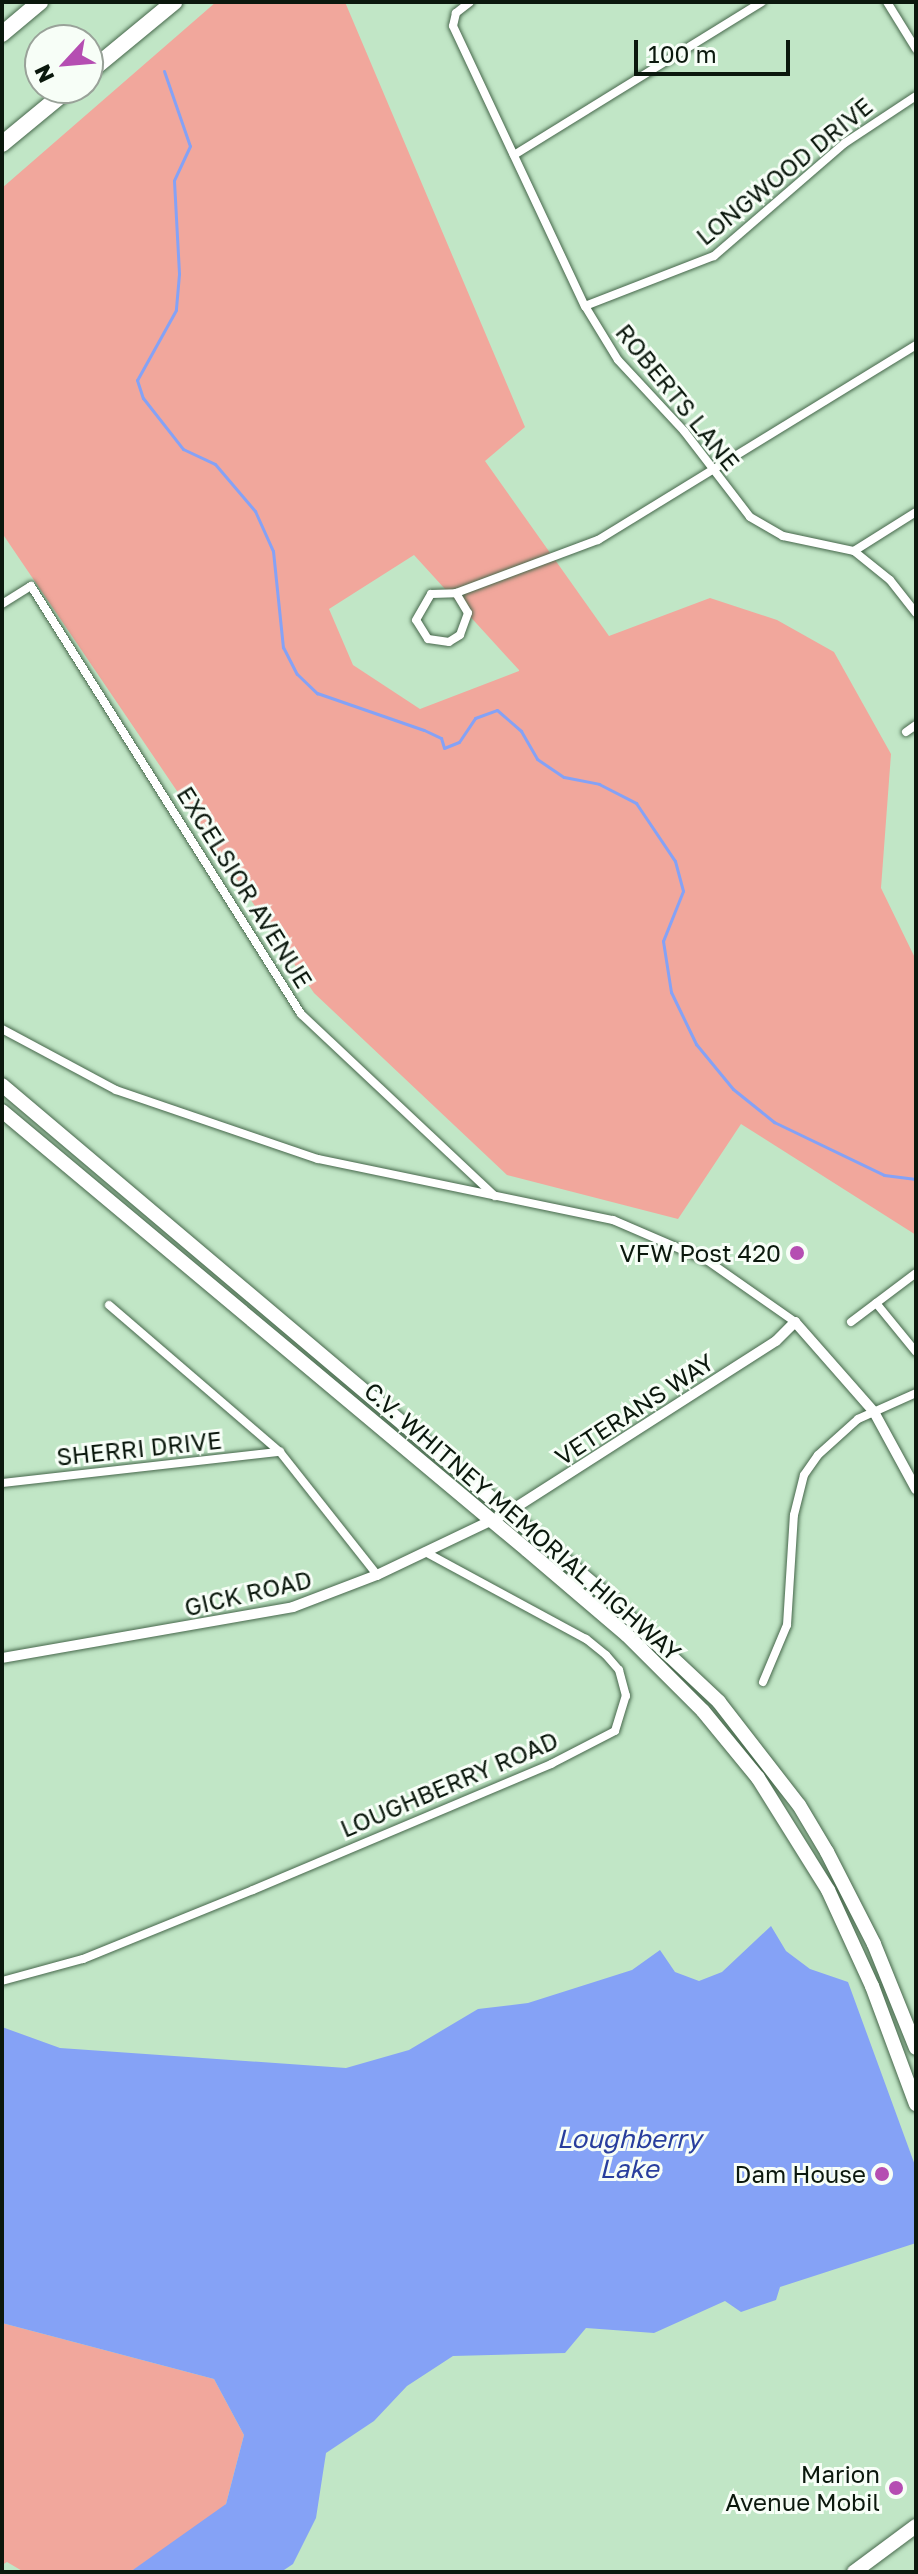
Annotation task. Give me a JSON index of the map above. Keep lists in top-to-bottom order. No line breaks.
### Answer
{"streets":{"main road":["C.V. WHITNEY MEMORIAL HIGHWAY"],"street":["LONGWOOD DRIVE","ROBERTS LANE","EXCELSIOR AVENUE","VETERANS WAY","SHERRI DRIVE","GICK ROAD","LOUGHBERRY ROAD"]},"crossings":[["LONGWOOD DRIVE","ROBERTS LANE"],["VETERANS WAY","C.V. WHITNEY MEMORIAL HIGHWAY"],["VETERANS WAY","GICK ROAD"],["C.V. WHITNEY MEMORIAL HIGHWAY","GICK ROAD"],["GICK ROAD","LOUGHBERRY ROAD"]],"water":["Loughberry Lake"],"places":["VFW Post 420","Dam House","Marion Avenue Mobil"],"scale_bar":"100 m","north":"bottom left"}
